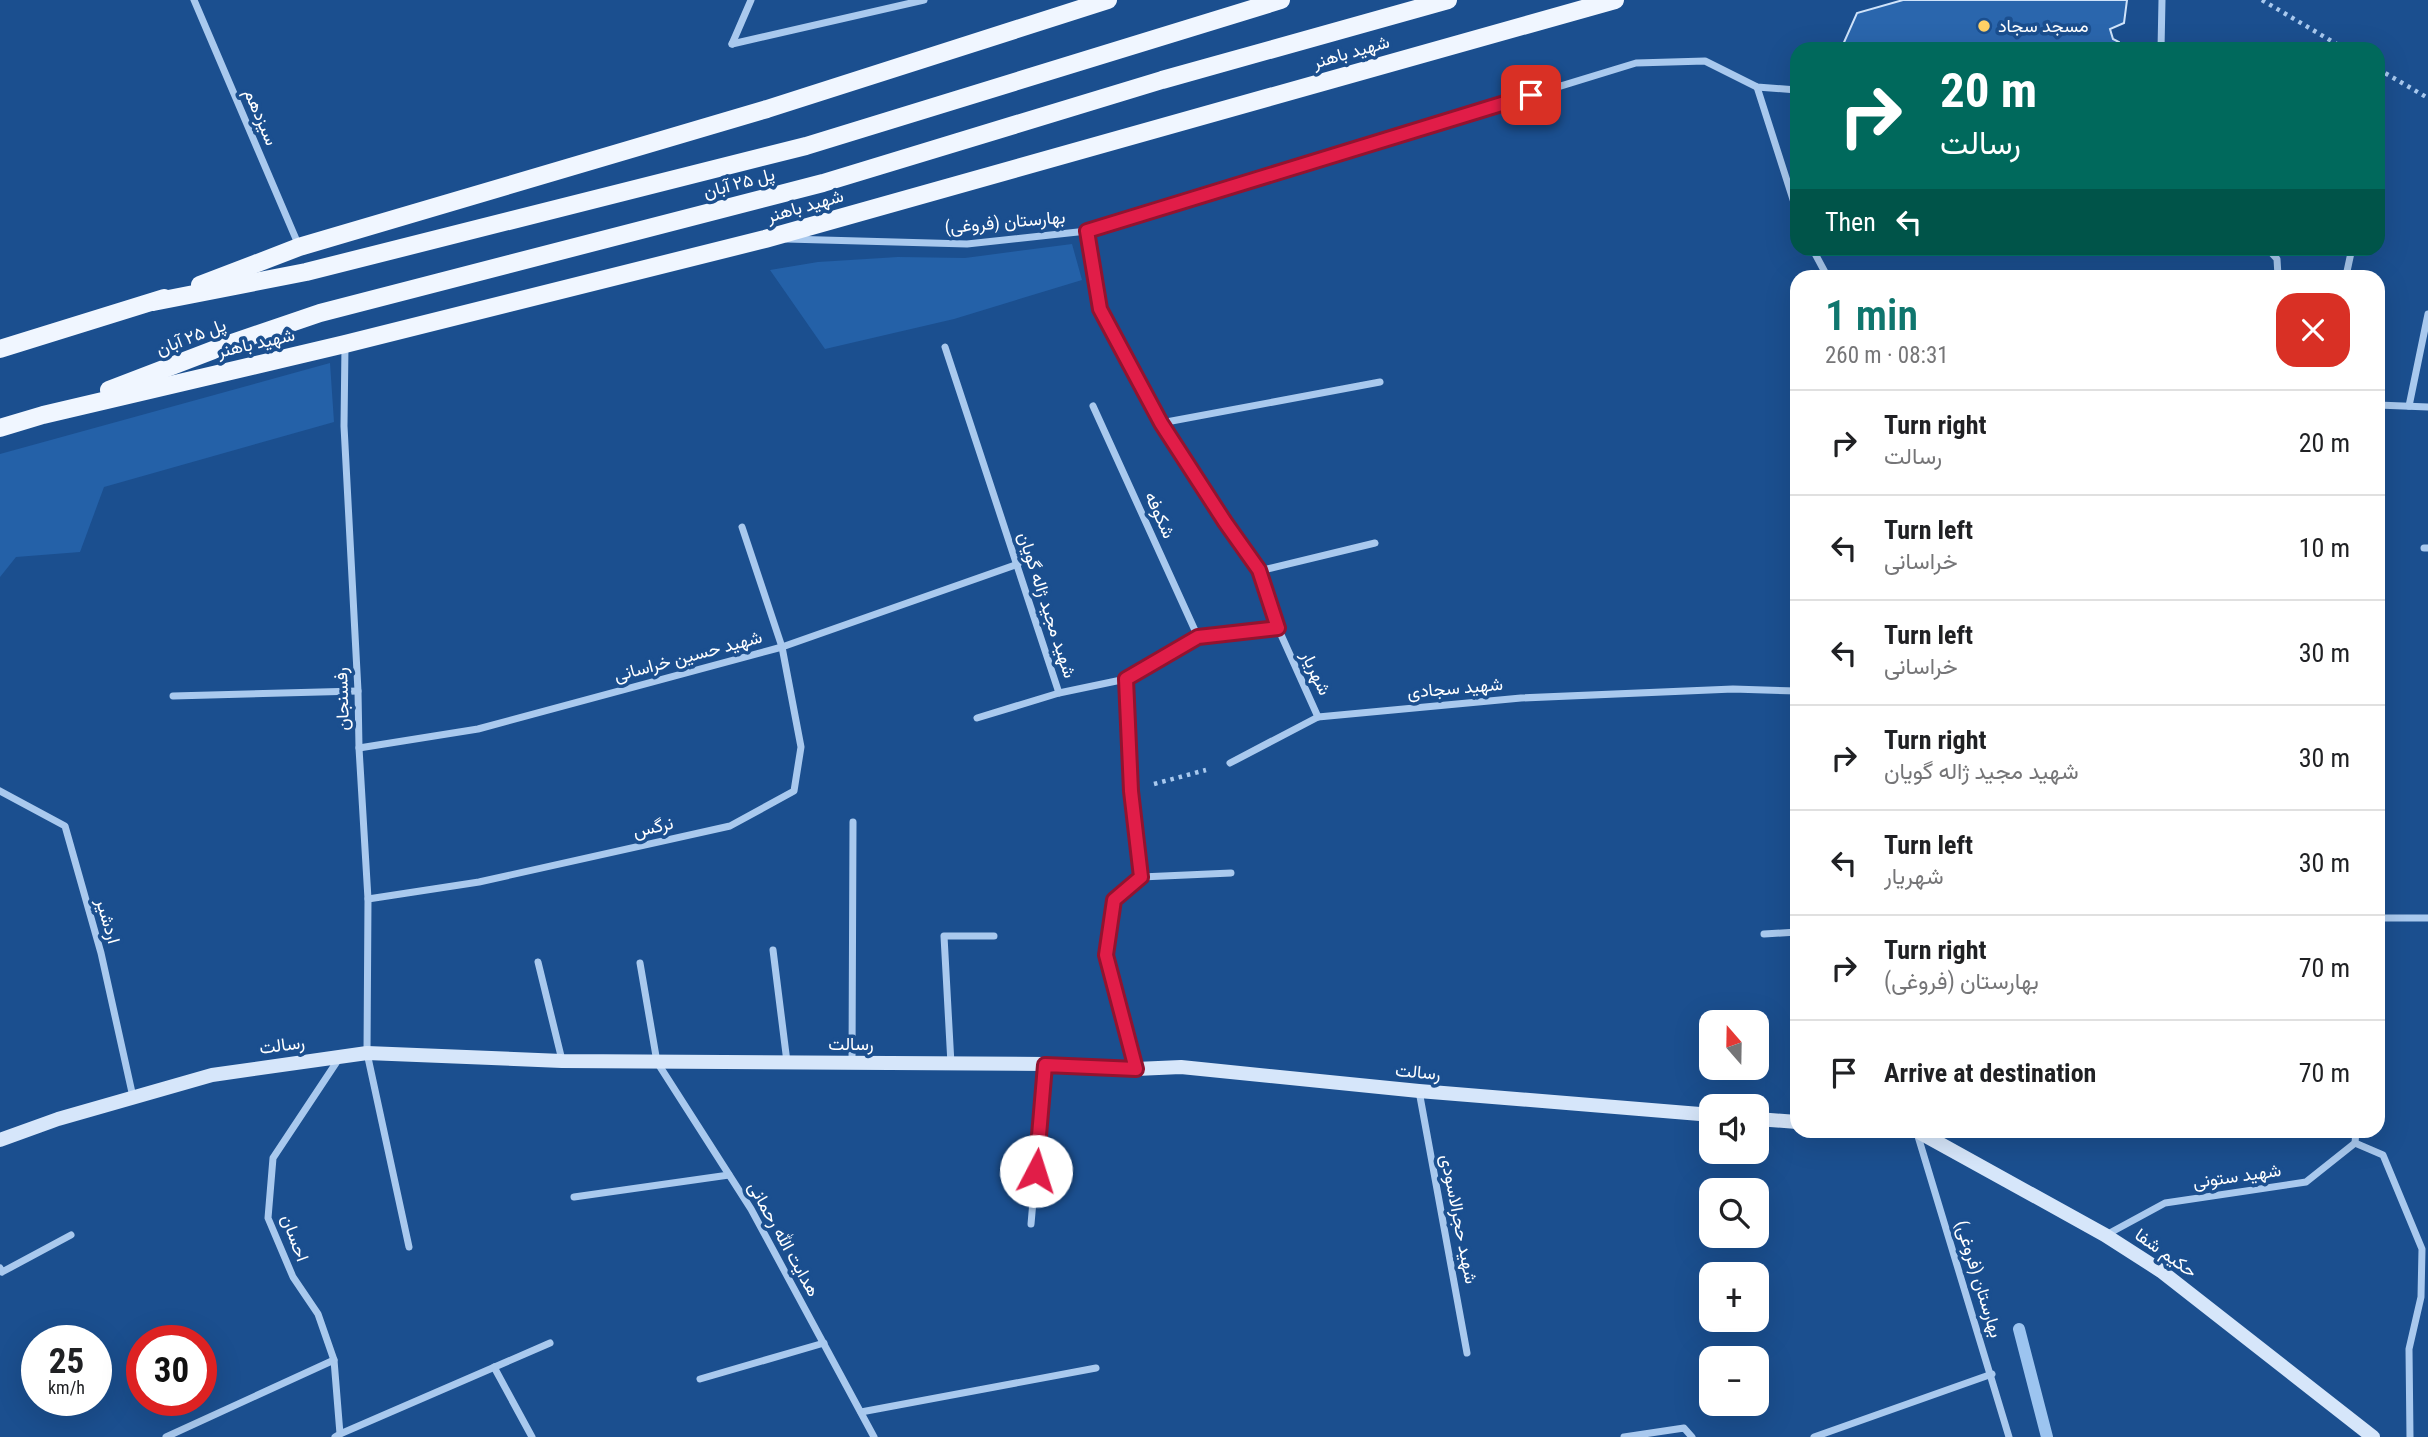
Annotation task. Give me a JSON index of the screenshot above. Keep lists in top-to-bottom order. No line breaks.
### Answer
{"streets":{"main road":["شهید باهنر","پل ۲۵ آبان"],"street":["سیزدهم","بهارستان (فروغی)","شکوفه","شهید مجید ژاله گویان","شهید حسین خراسانی","شهریار","شهید سجادی","رفسنجان","نرگس","اردشیر","رسالت","شهید ستونی","شهید حجرالاسودی","احسان","هدایت الله رحمانی","حکیم شفا"]},"crossings":[["شهید باهنر","پل ۲۵ آبان"],["شهید باهنر","بهارستان (فروغی)"],["شهید باهنر","رفسنجان"],["بهارستان (فروغی)","شهریار"],["شکوفه","شهید مجید ژاله گویان"],["شهید مجید ژاله گویان","شهید حسین خراسانی"],["شهید مجید ژاله گویان","شهریار"],["شهید حسین خراسانی","رفسنجان"],["شهید حسین خراسانی","نرگس"],["شهریار","شهید سجادی"],["رفسنجان","نرگس"],["رفسنجان","رسالت"],["اردشیر","رسالت"],["رسالت","شهید حجرالاسودی"],["رسالت","احسان"],["رسالت","هدایت الله رحمانی"],["شهید ستونی","حکیم شفا"]],"places":["مسجد سجاد"],"north":"top","page":{"turn":["20 m","رسالت"],"then":"Then","heading":["1 min","260 m · 08:31"],"list":[{"name":"Turn right","note":"رسالت","value":"20 m"},{"name":"Turn left","note":"خراسانی","value":"10 m"},{"name":"Turn left","note":"خراسانی","value":"30 m"},{"name":"Turn right","note":"شهید مجید ژاله گویان","value":"30 m"},{"name":"Turn left","note":"شهریار","value":"30 m"},{"name":"Turn right","note":"بهارستان (فروغی)","value":"70 m"},{"name":"Arrive at destination","value":"70 m"}],"map_buttons":["+","−"],"speed":"25 km/h","limit":"30"}}
